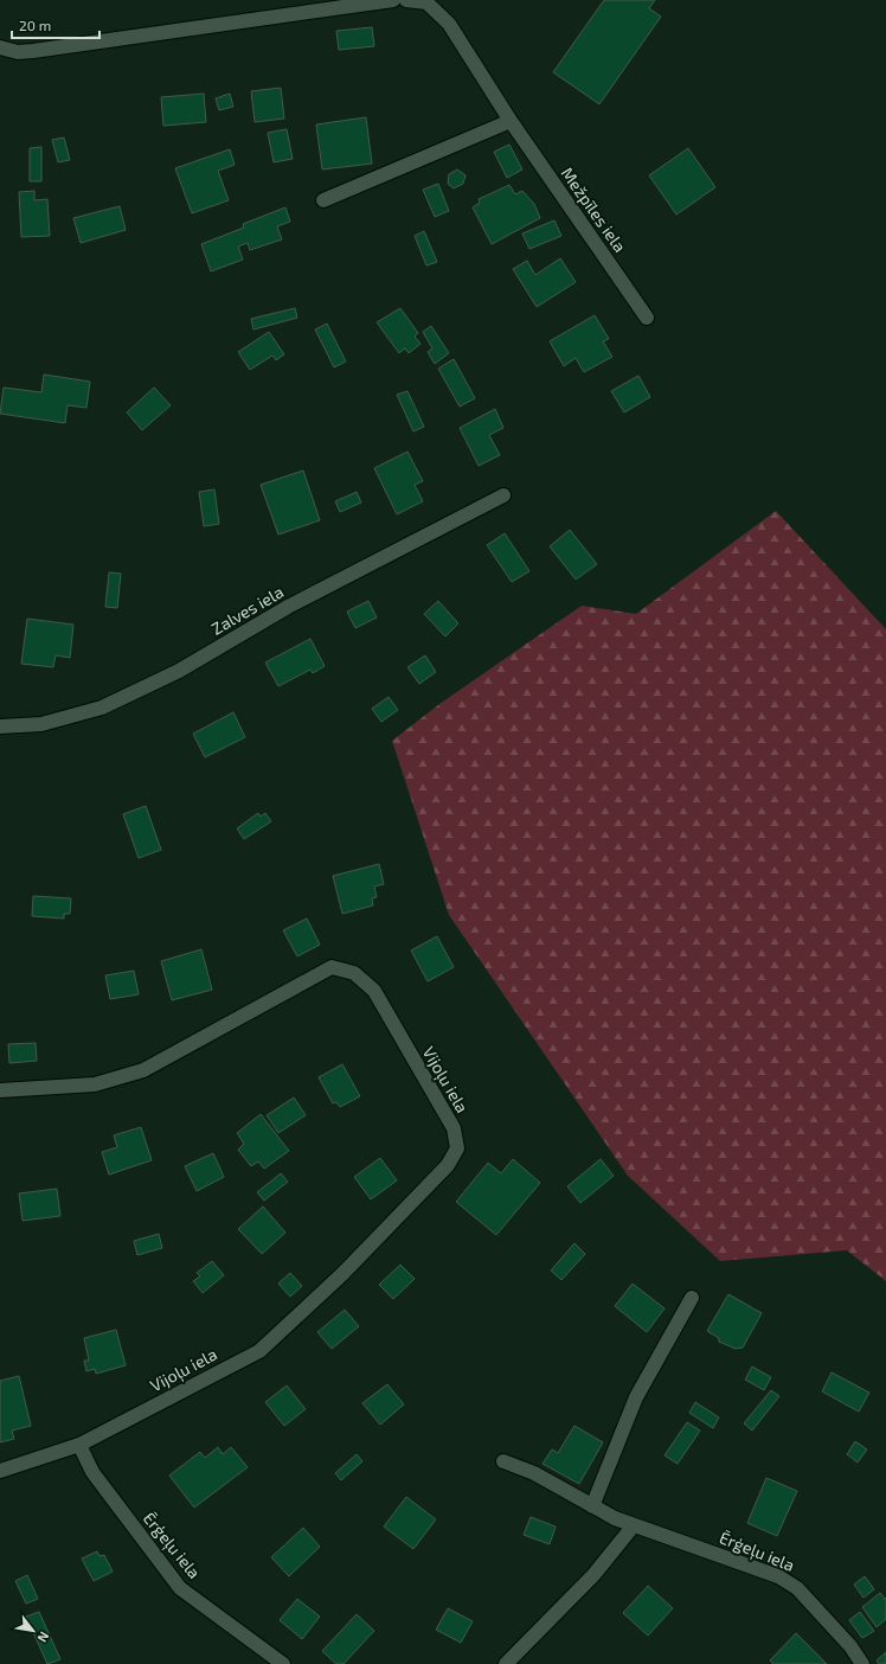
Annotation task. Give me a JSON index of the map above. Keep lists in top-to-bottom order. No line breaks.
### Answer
{"streets":{"street":["Mežpīles iela","Zalves iela","Vijoļu iela","Ērģeļu iela"]},"crossings":[["Vijoļu iela","Ērģeļu iela"]],"scale_bar":"20 m","north":"bottom right"}
